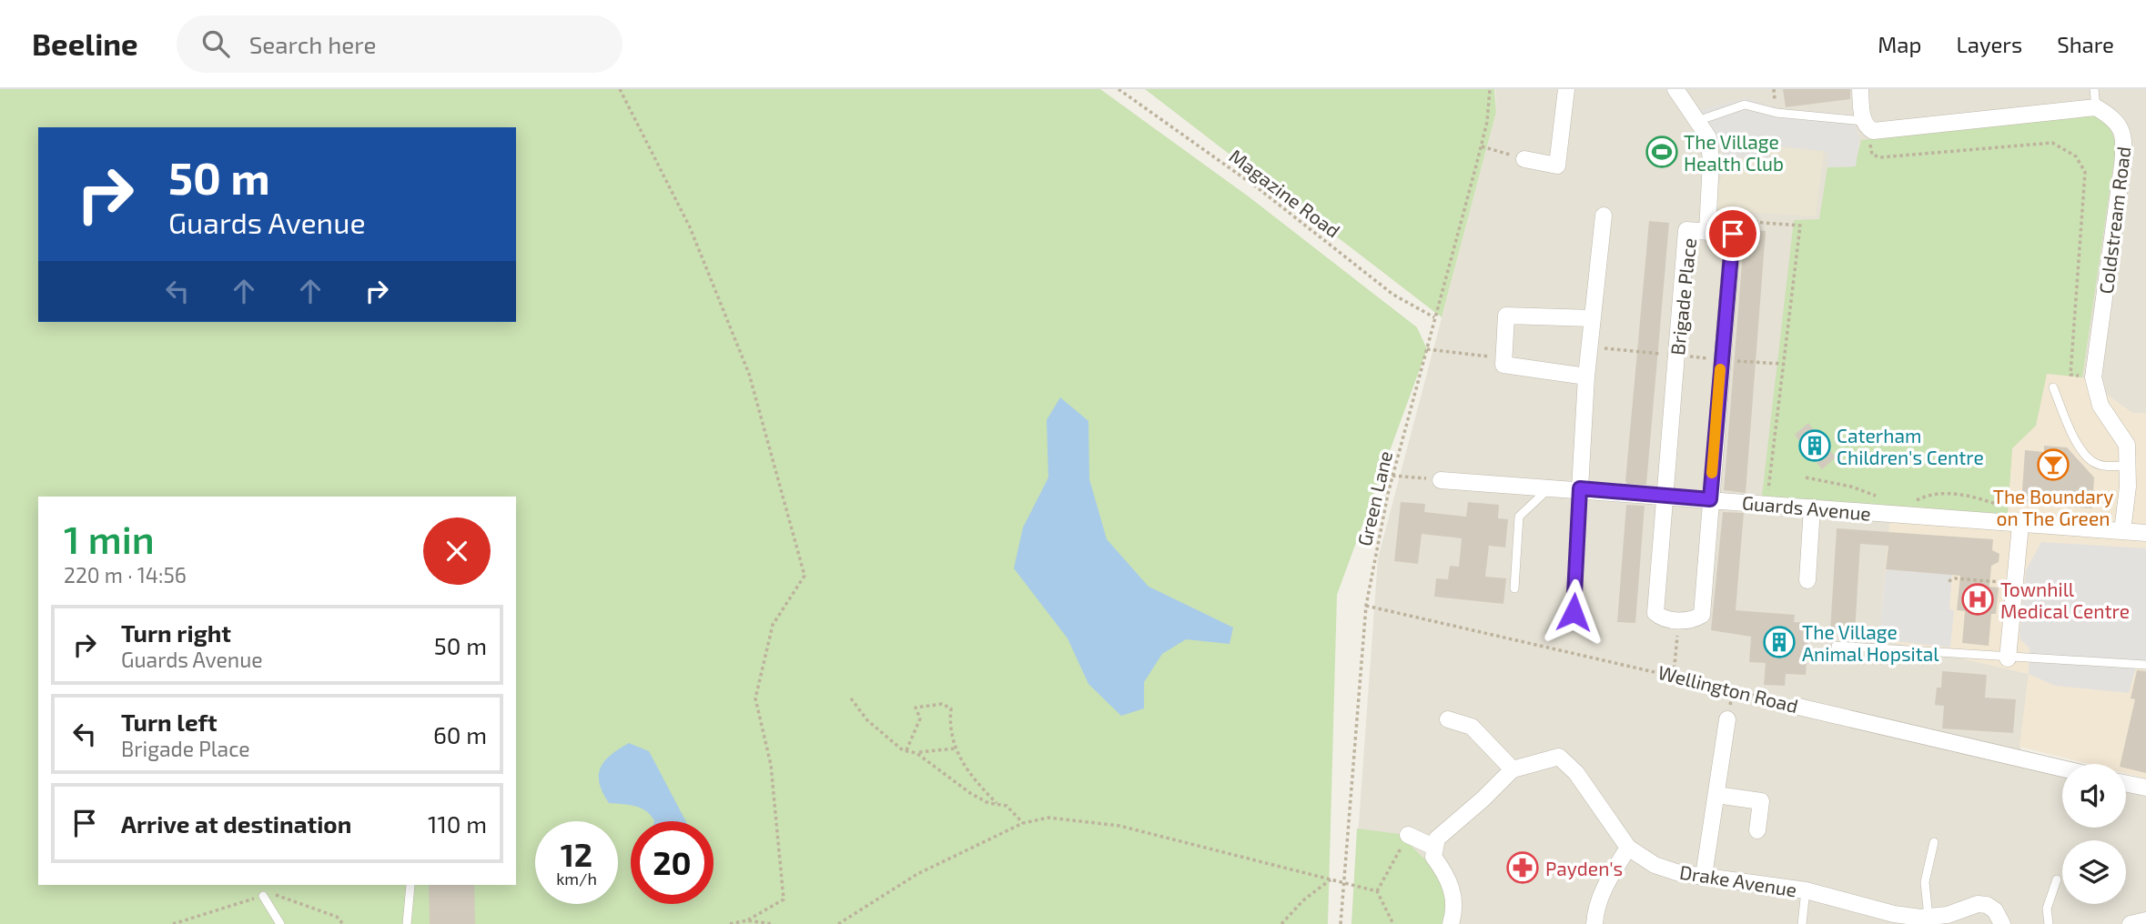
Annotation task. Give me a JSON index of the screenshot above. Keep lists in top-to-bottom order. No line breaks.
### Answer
{"streets":{"street":["Coldstream Road","Brigade Place","Guards Avenue","Wellington Road","Drake Avenue"],"path":["Magazine Road","Green Lane"]},"crossings":[["Magazine Road","Green Lane"],["Coldstream Road","Guards Avenue"],["Brigade Place","Guards Avenue"],["Green Lane","Wellington Road"]],"places":{"sports":["The Village Health Club"],"building":["Caterham Children's Centre","The Village Animal Hopsital"],"bar":["The Boundary on The Green"],"hospital":["Townhill Medical Centre"],"pharmacy":["Payden's"]},"page":{"header":"Beeline","search":"Search here","nav":["Map","Layers","Share"],"turn":["50 m","Guards Avenue"],"heading":["1 min","220 m · 14:56"],"list":[{"name":"Turn right","note":"Guards Avenue","value":"50 m"},{"name":"Turn left","note":"Brigade Place","value":"60 m"},{"name":"Arrive at destination","value":"110 m"}],"speed":"12 km/h","limit":"20"}}
